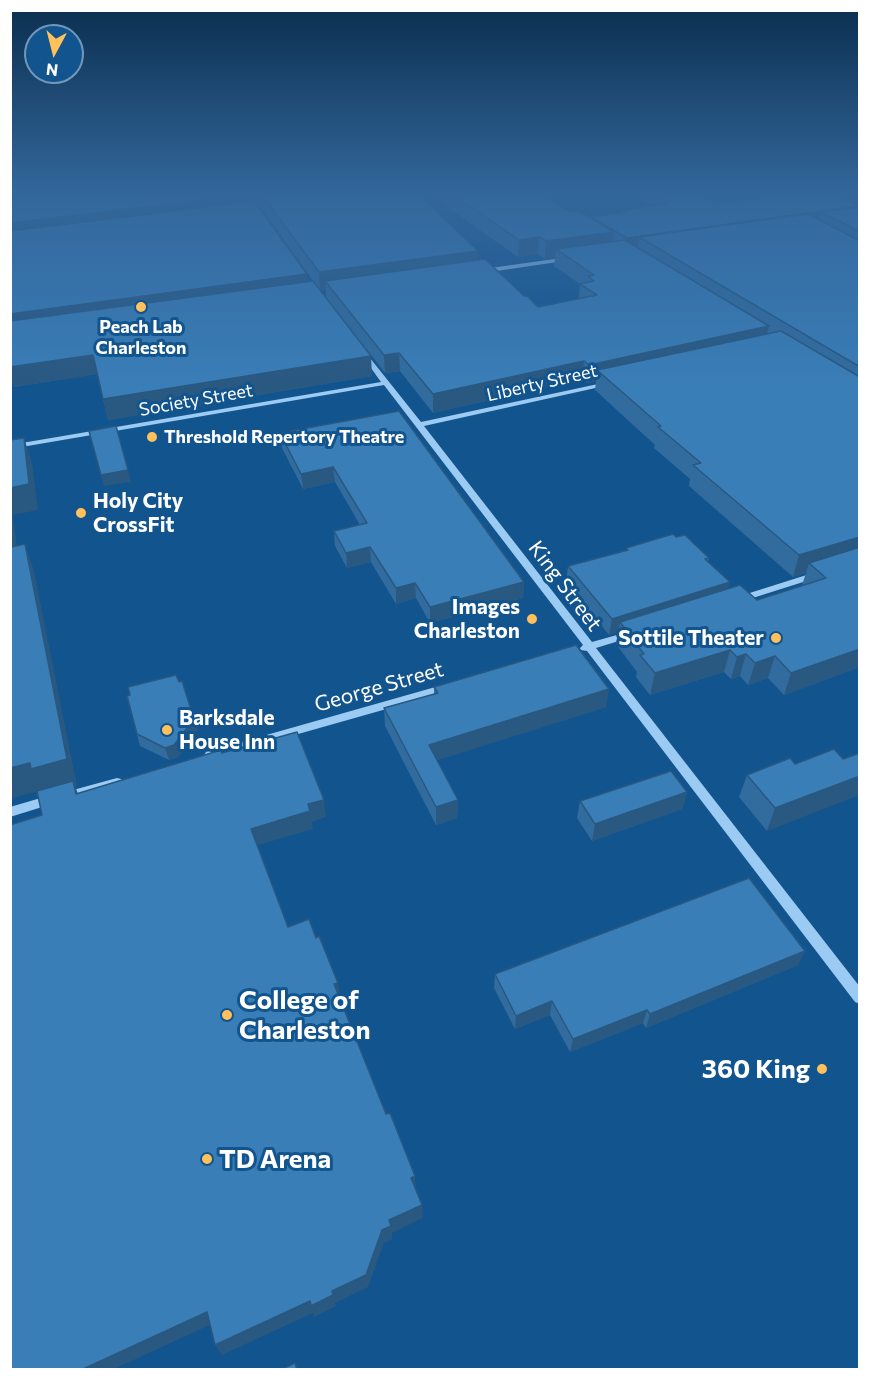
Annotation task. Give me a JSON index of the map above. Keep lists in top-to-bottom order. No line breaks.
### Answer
{"streets":{"street":["Liberty Street","Society Street","King Street","George Street"]},"crossings":[["Liberty Street","King Street"],["Society Street","King Street"]],"places":["Peach Lab Charleston","Threshold Repertory Theatre","Holy City CrossFit","Images Charleston","Sottile Theater","Barksdale House Inn","College of Charleston","360 King","TD Arena"],"north":"bottom"}
